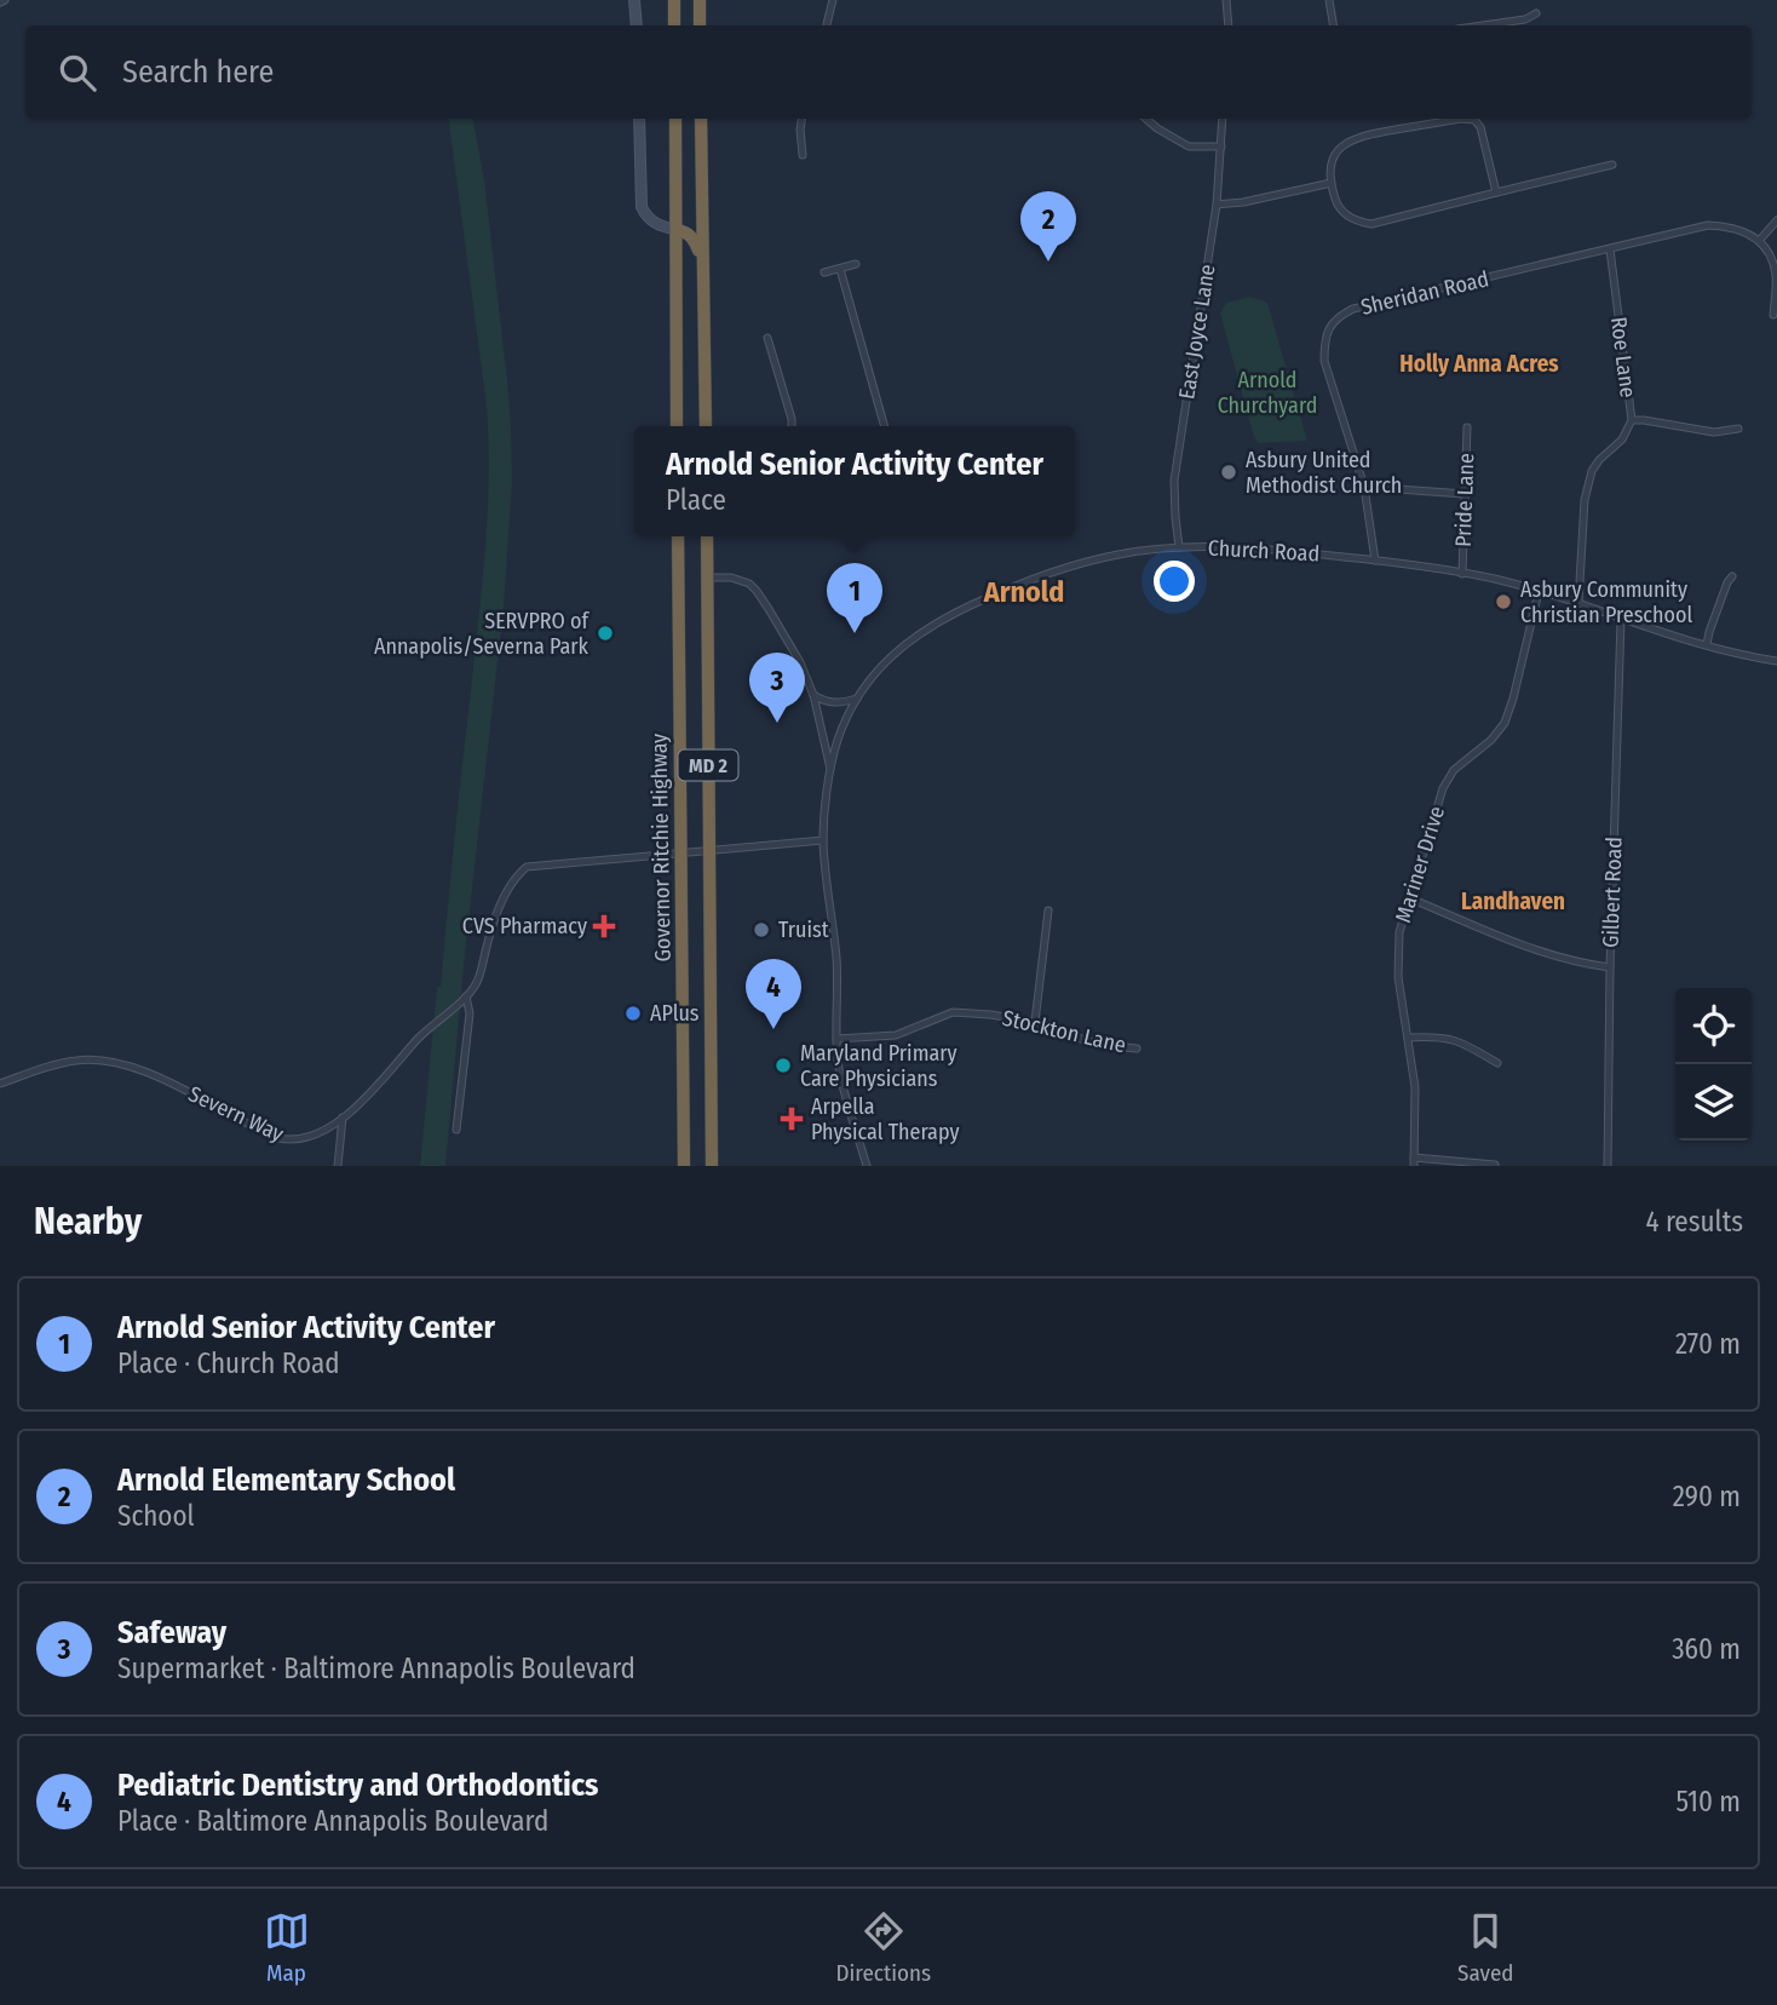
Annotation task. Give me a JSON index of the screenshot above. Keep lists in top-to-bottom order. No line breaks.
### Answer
{"streets":{"highway":["MD 2","Governor Ritchie Highway"],"street":["Sheridan Road","East Joyce Lane","Roe Lane","Pride Lane","Church Road","Mariner Drive","Gilbert Road","Stockton Lane","Severn Way"]},"crossings":[["Sheridan Road","Roe Lane"],["Sheridan Road","Church Road"],["East Joyce Lane","Church Road"],["Roe Lane","Church Road"],["Pride Lane","Church Road"],["Church Road","Mariner Drive"],["Church Road","Gilbert Road"],["Governor Ritchie Highway","Severn Way"]],"districts":["Holly Anna Acres","Arnold","Landhaven"],"parks":["Arnold Churchyard"],"places":{"other":["Asbury United Methodist Church","Asbury Community Christian Preschool","SERVPRO of Annapolis/Severna Park","Truist","APlus","Maryland Primary Care Physicians"],"health":["CVS Pharmacy","Arpella Physical Therapy"]},"page":{"search":"Search here","pins":["2","1","3","4"],"popup":["Arnold Senior Activity Center","Place"],"heading":["Nearby","4 results"],"list":[{"mark":"1","name":"Arnold Senior Activity Center","note":"Place · Church Road","value":"270 m"},{"mark":"2","name":"Arnold Elementary School","note":"School","value":"290 m"},{"mark":"3","name":"Safeway","note":"Supermarket · Baltimore Annapolis Boulevard","value":"360 m"},{"mark":"4","name":"Pediatric Dentistry and Orthodontics","note":"Place · Baltimore Annapolis Boulevard","value":"510 m"}],"nav":["Map","Directions","Saved"]}}
